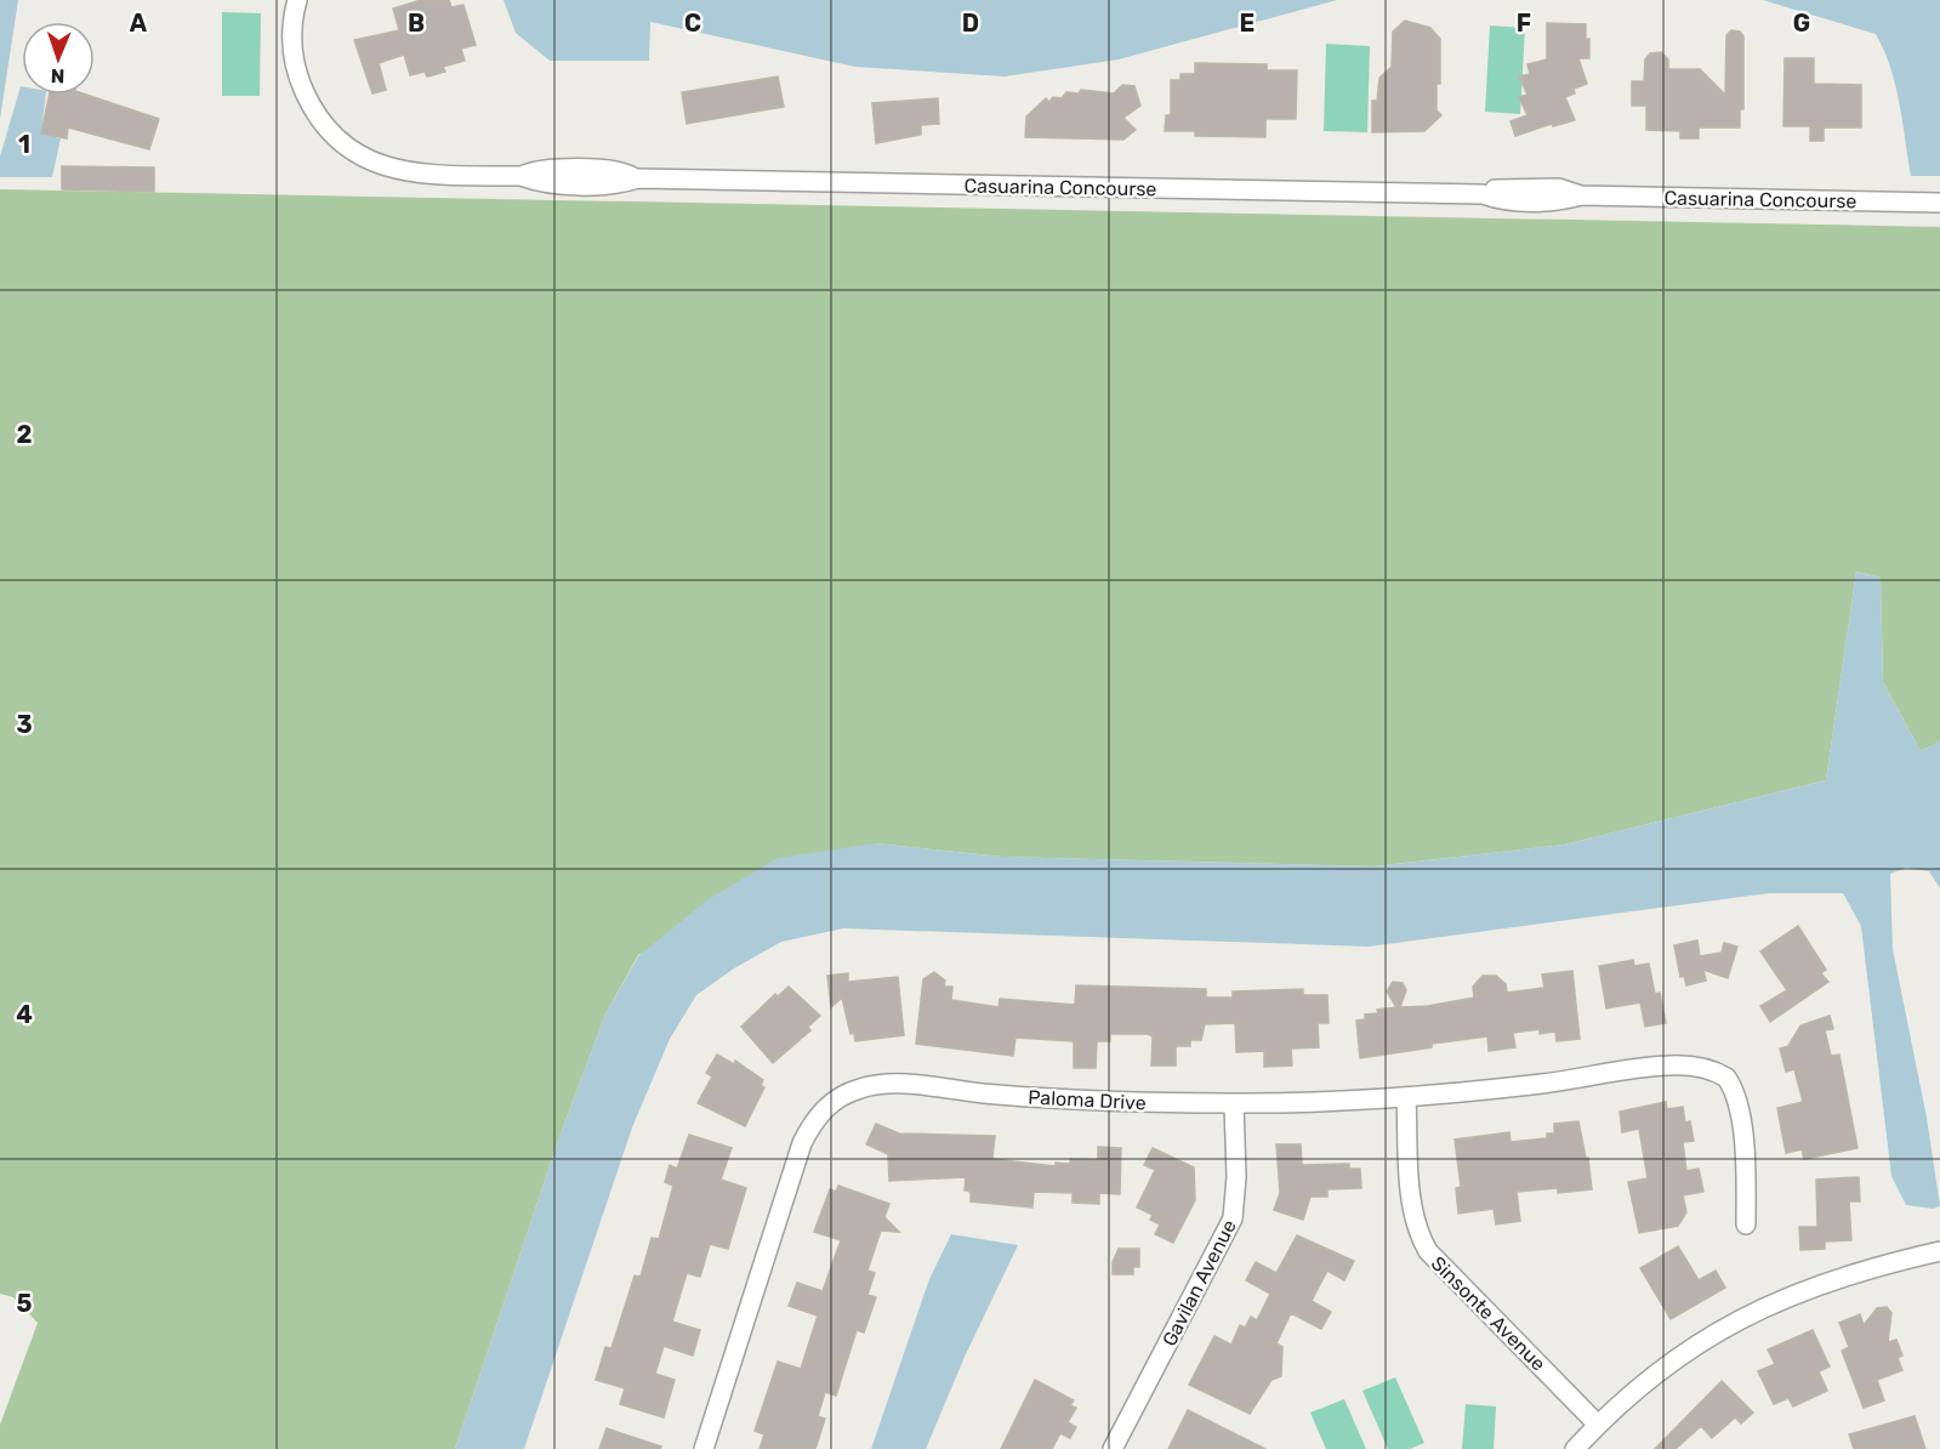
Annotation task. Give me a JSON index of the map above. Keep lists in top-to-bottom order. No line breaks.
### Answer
{"streets":{"street":["Casuarina Concourse","Paloma Drive","Gavilan Avenue","Sinsonte Avenue"]},"crossings":[["Paloma Drive","Gavilan Avenue"],["Paloma Drive","Sinsonte Avenue"]],"north":"bottom","grid":{"columns":["A","B","C","D","E","F","G"],"rows":["1","2","3","4","5"]}}
